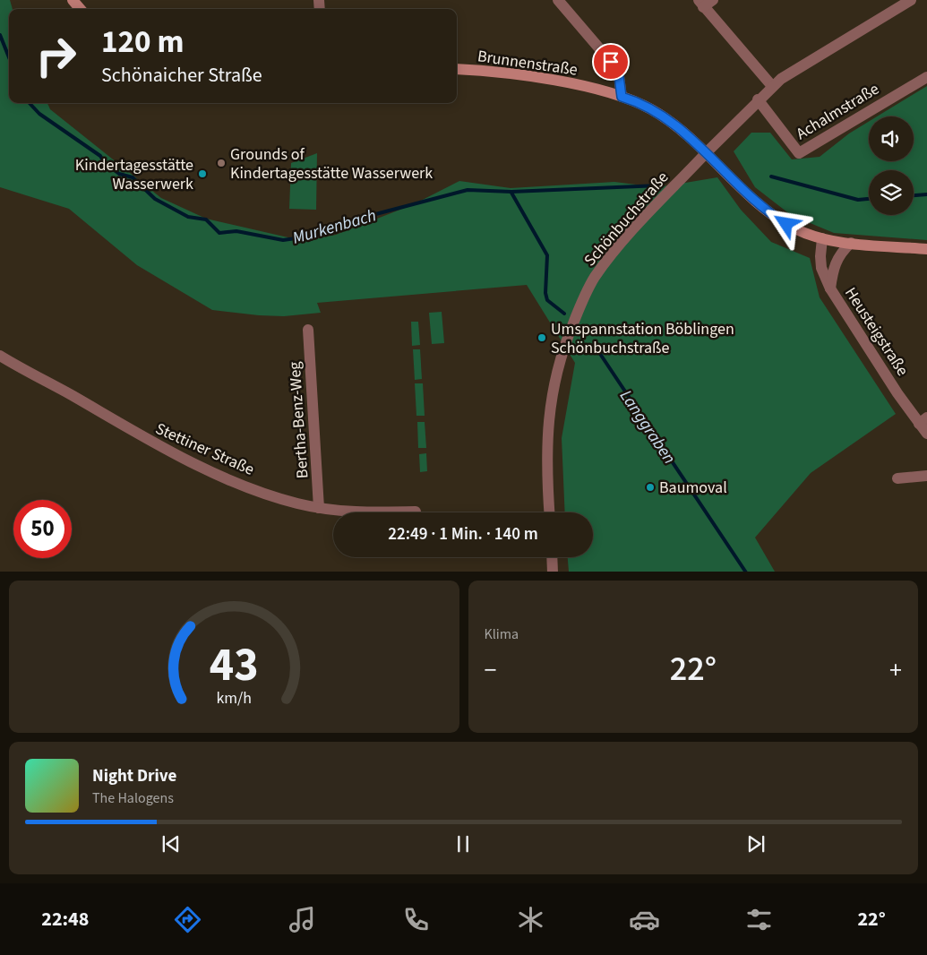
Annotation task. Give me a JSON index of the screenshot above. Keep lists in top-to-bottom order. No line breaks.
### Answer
{"streets":{"main road":["Brunnenstraße"],"street":["Achalmstraße","Schönbuchstraße","Heusteigstraße","Bertha-Benz-Weg","Stettiner Straße"]},"crossings":[["Brunnenstraße","Schönbuchstraße"],["Brunnenstraße","Heusteigstraße"],["Bertha-Benz-Weg","Stettiner Straße"]],"water":["Murkenbach","Langgraben"],"places":["Grounds of Kindertagesstätte Wasserwerk","Kindertagesstätte Wasserwerk","Umspannstation Böblingen Schönbuchstraße","Baumoval"],"page":{"turn":["120 m","Schönaicher Straße"],"limit":"50","trip":"22:49 · 1 Min. · 140 m","tile":"Klima","heat":["−","22°","+"],"song":["Night Drive","The Halogens"],"tabs":["22:48","22°"],"gauge":["43","km/h"]}}
